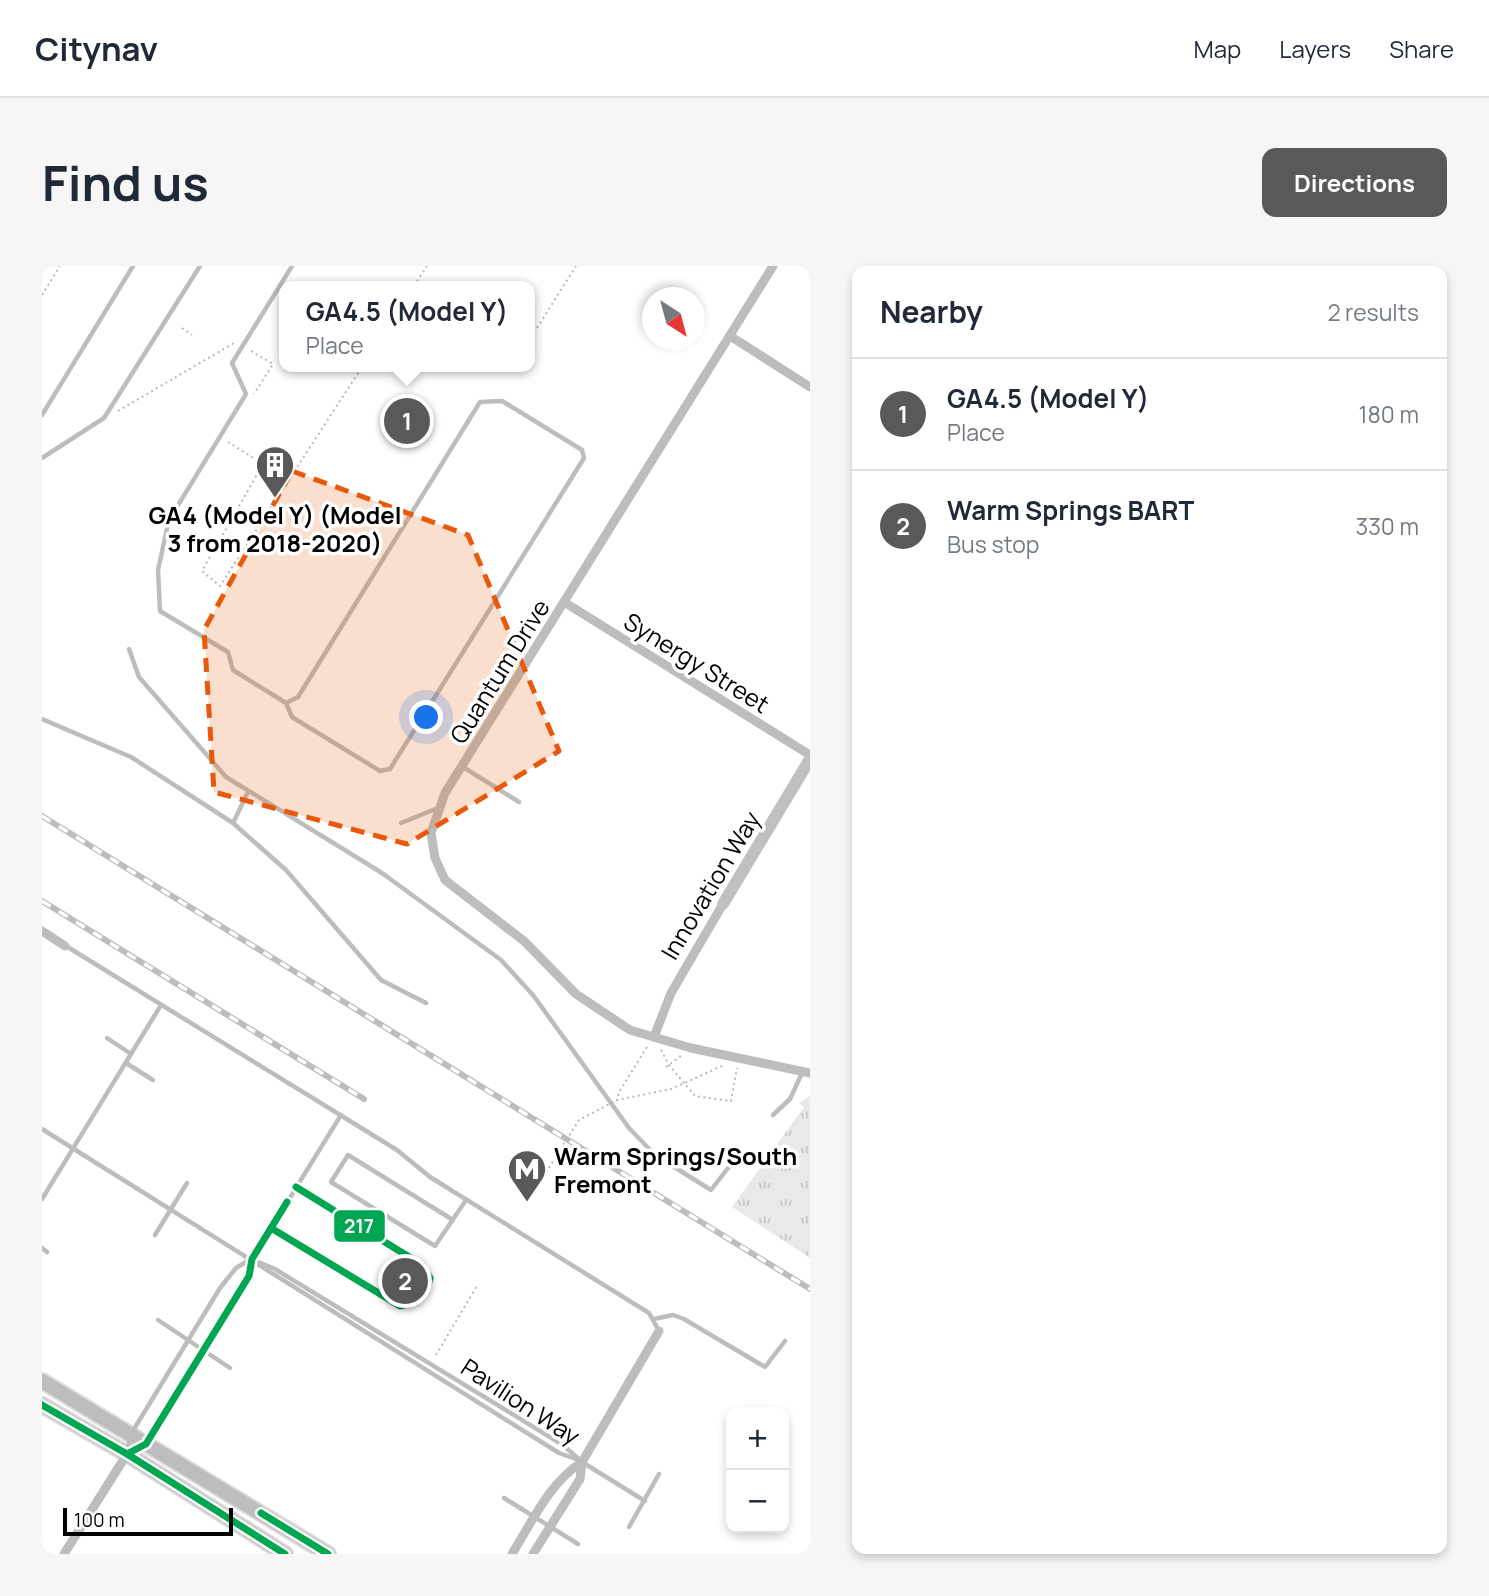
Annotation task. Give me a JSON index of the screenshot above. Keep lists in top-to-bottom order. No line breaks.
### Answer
{"streets":{"street":["Synergy Street","Quantum Drive","Innovation Way"],"lane":["Pavilion Way"]},"crossings":[["Synergy Street","Quantum Drive"],["Synergy Street","Innovation Way"],["Quantum Drive","Innovation Way"]],"places":{"building":["GA4 (Model Y) (Model 3 from 2018-2020)"],"metro station":["Warm Springs/South Fremont"]},"lines":["transit line 217"],"scale_bar":"100 m","north":"bottom right","page":{"header":"Citynav","nav":["Map","Layers","Share"],"buttons":"Directions","title":"Find us","heading":["Nearby","2 results"],"popup":["GA4.5 (Model Y)","Place"],"list":[{"mark":"1","name":"GA4.5 (Model Y)","note":"Place","value":"180 m"},{"mark":"2","name":"Warm Springs BART","note":"Bus stop","value":"330 m"}],"pins":["1","2"],"map_buttons":["+","−"],"scale":"100 m"}}
